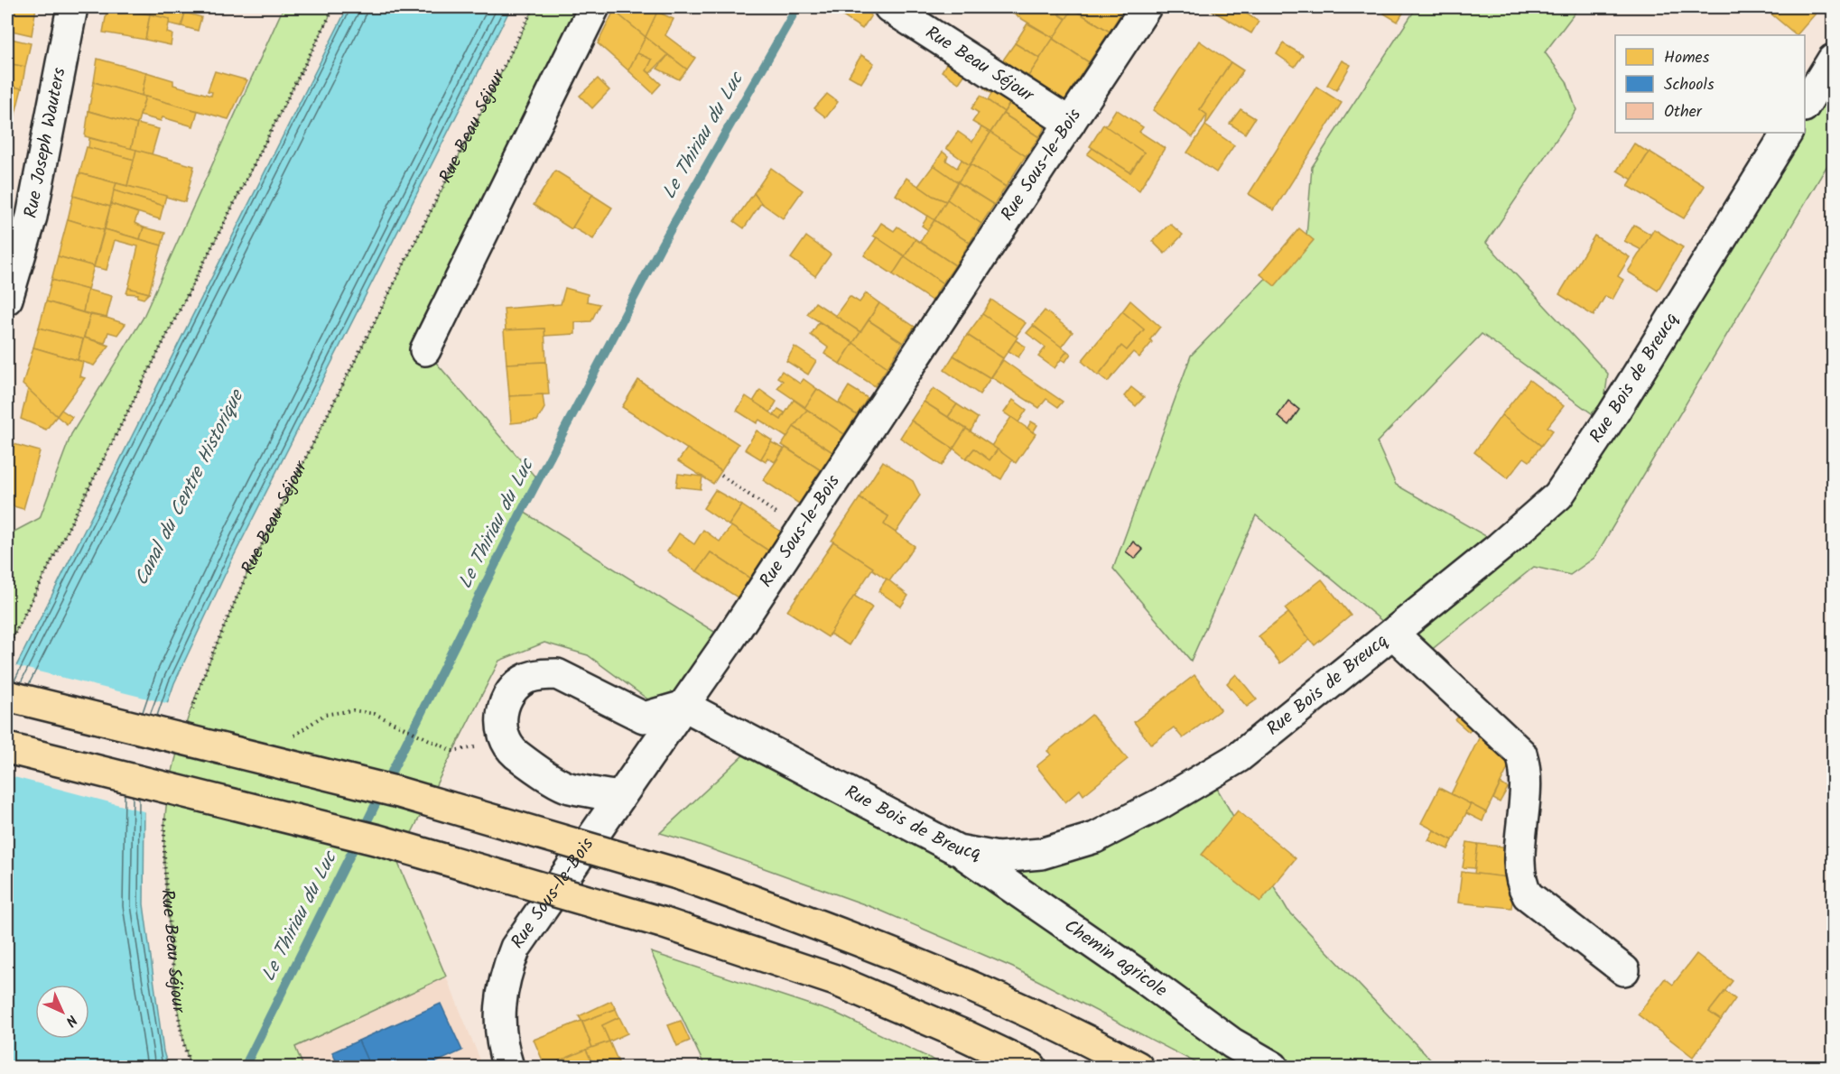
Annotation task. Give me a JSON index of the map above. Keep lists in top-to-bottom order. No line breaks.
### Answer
{"streets":{"street":["Rue Beau Séjour","Rue Joseph Wauters","Rue Sous-le-Bois","Rue Bois de Breucq","Chemin agricole"]},"crossings":[["Rue Beau Séjour","Rue Sous-le-Bois"],["Rue Sous-le-Bois","Rue Bois de Breucq"],["Rue Bois de Breucq","Chemin agricole"]],"water":["Le Thiriau du Luc","Canal du Centre Historique"],"legend":["Homes","Schools","Other"],"north":"bottom right"}
